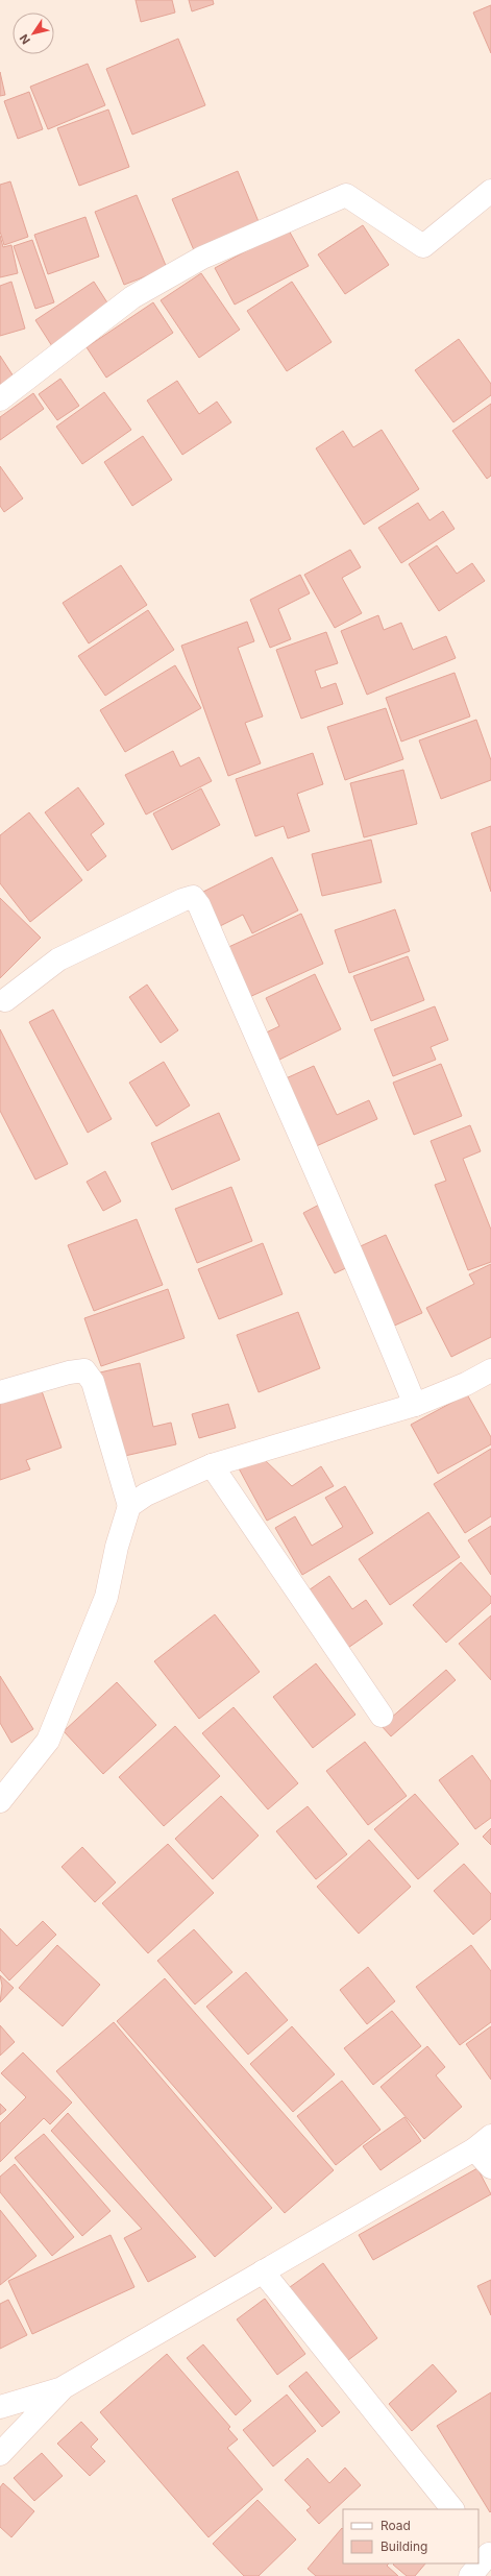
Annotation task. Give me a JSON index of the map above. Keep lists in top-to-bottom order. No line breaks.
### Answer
{"legend":["Road","Building"],"north":"bottom left"}
